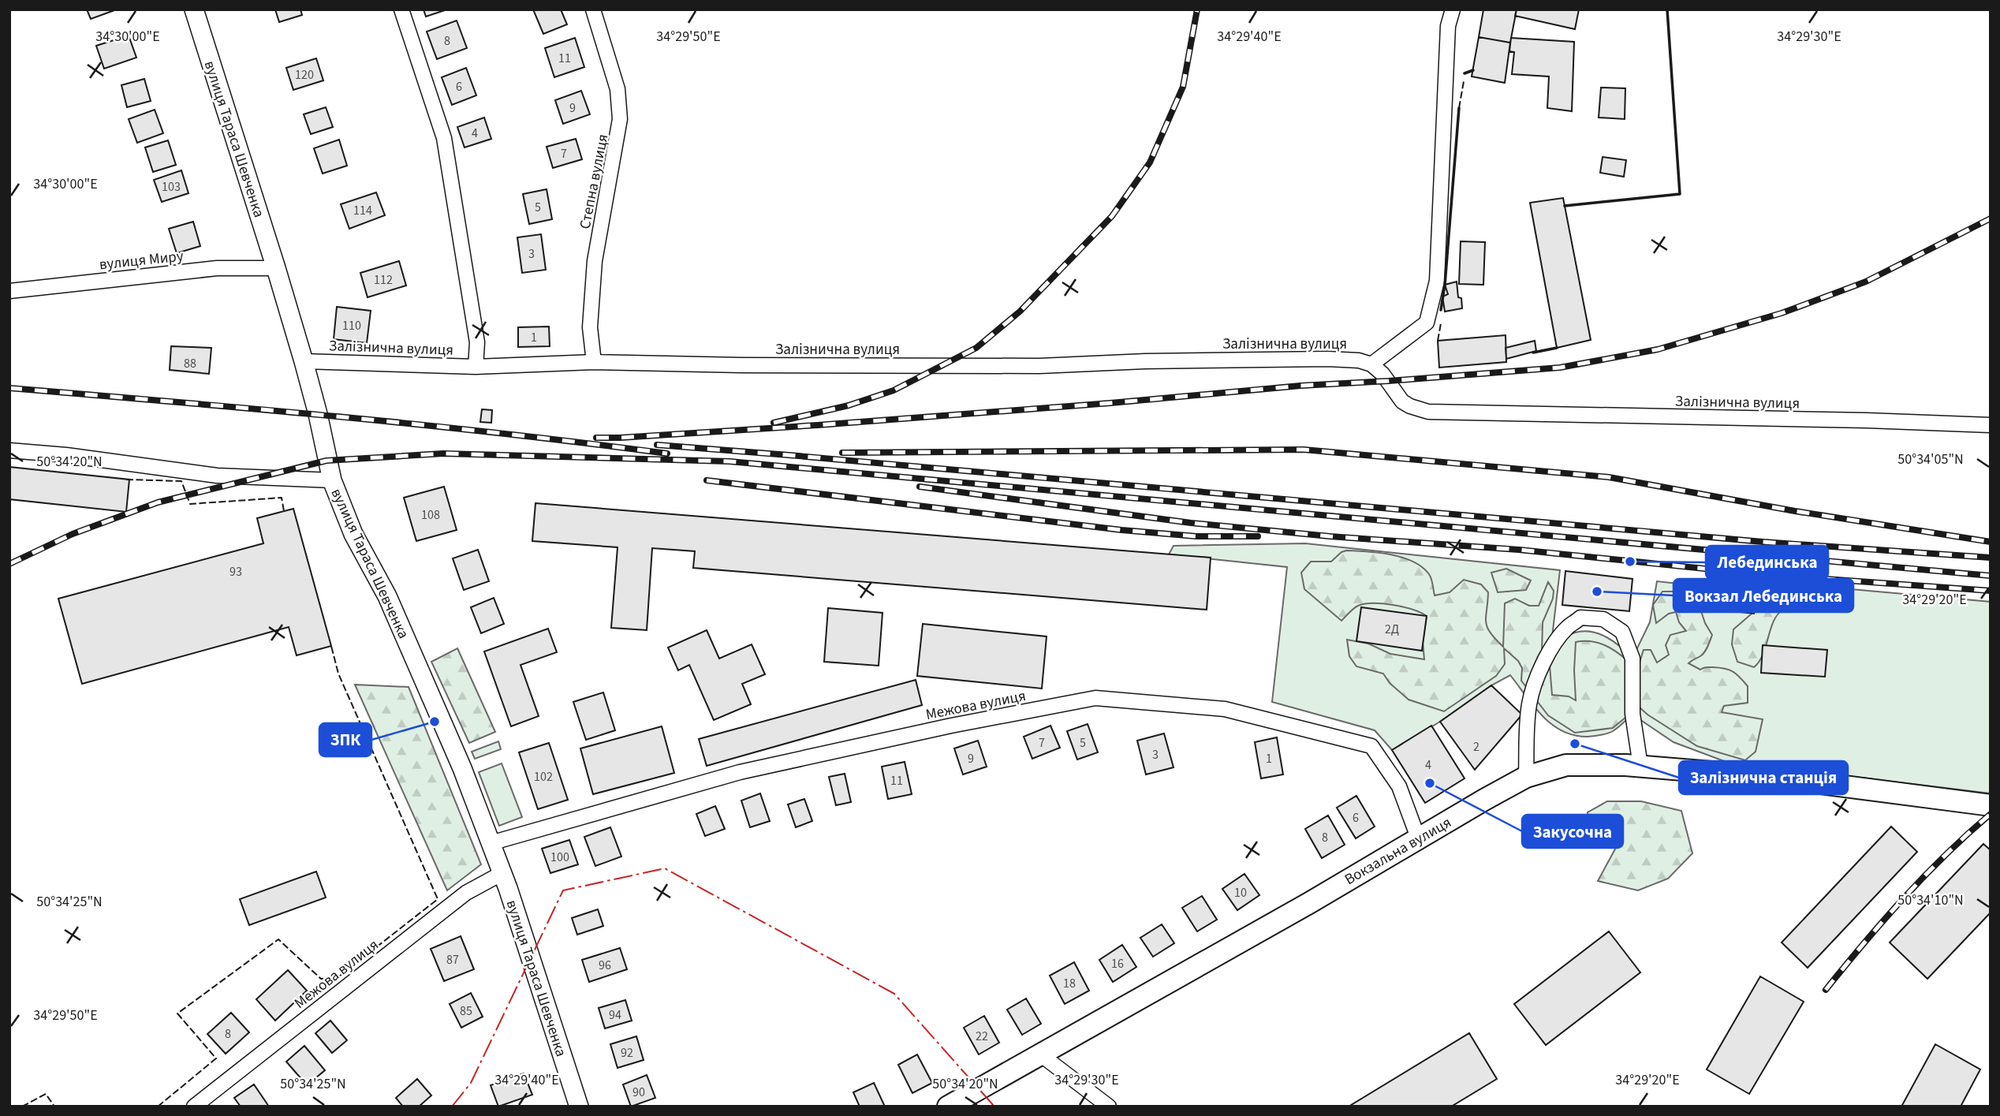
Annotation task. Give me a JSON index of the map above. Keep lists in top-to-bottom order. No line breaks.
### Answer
{"streets":{"main road":["Вокзальна вулиця"],"street":["вулиця Тараса Шевченка","Степна вулиця","вулиця Миру","Залізнична вулиця","Межова вулиця"]},"crossings":[["вулиця Тараса Шевченка","вулиця Миру"],["вулиця Тараса Шевченка","Залізнична вулиця"],["вулиця Тараса Шевченка","Межова вулиця"],["Степна вулиця","Залізнична вулиця"],["Межова вулиця","Вокзальна вулиця"]],"places":["Лебединська","Вокзал Лебединська","ЗПК","Залізнична станція","Закусочна"],"house_numbers":["8","11","120","6","9","4","7","103","5","114","3","112","110","1","88","108","93","2Д","7","5","2","3","9","1","4","102","11","6","8","100","10","87","16","96","18","85","94","8","22","92","90"],"coordinates":["34°30'00\"E","34°29'50\"E","34°29'40\"E","34°29'30\"E","50°34'05\"N","50°34'20\"N","34°29'20\"E","50°34'10\"N","50°34'25\"N"]}
